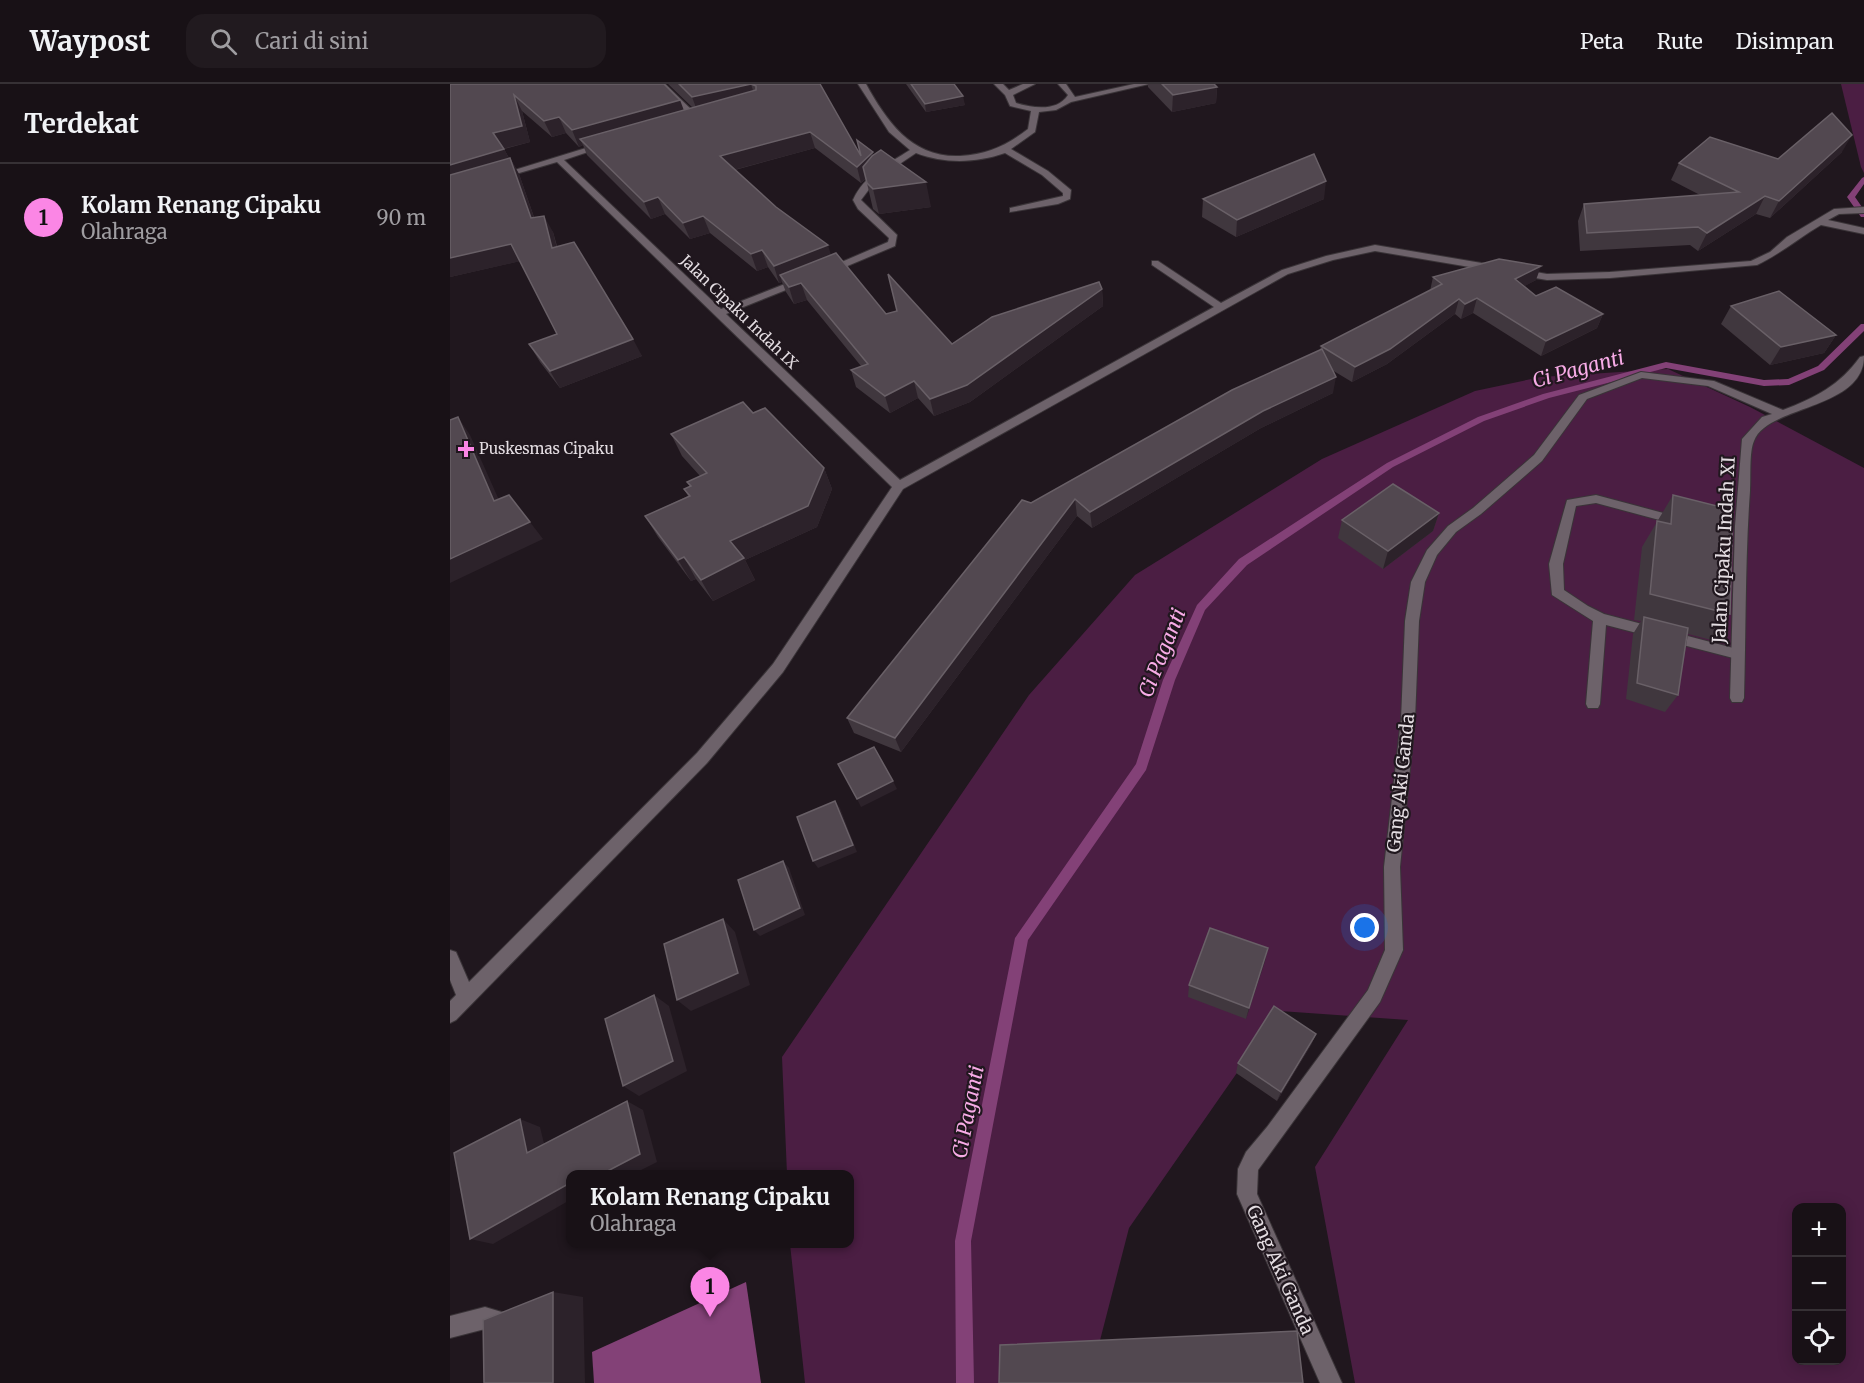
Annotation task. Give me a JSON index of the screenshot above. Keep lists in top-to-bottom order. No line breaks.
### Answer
{"streets":{"street":["Jalan Cipaku Indah IX","Jalan Cipaku Indah XI","Gang Aki Ganda"]},"crossings":[["Jalan Cipaku Indah XI","Gang Aki Ganda"]],"water":["Ci Paganti"],"places":{"health":["Puskesmas Cipaku"]},"page":{"header":"Waypost","search":"Cari di sini","nav":["Peta","Rute","Disimpan"],"heading":"Terdekat","list":[{"mark":"1","name":"Kolam Renang Cipaku","note":"Olahraga","value":"90 m"}],"popup":["Kolam Renang Cipaku","Olahraga"],"map_buttons":["+","−"],"pins":"1"}}
